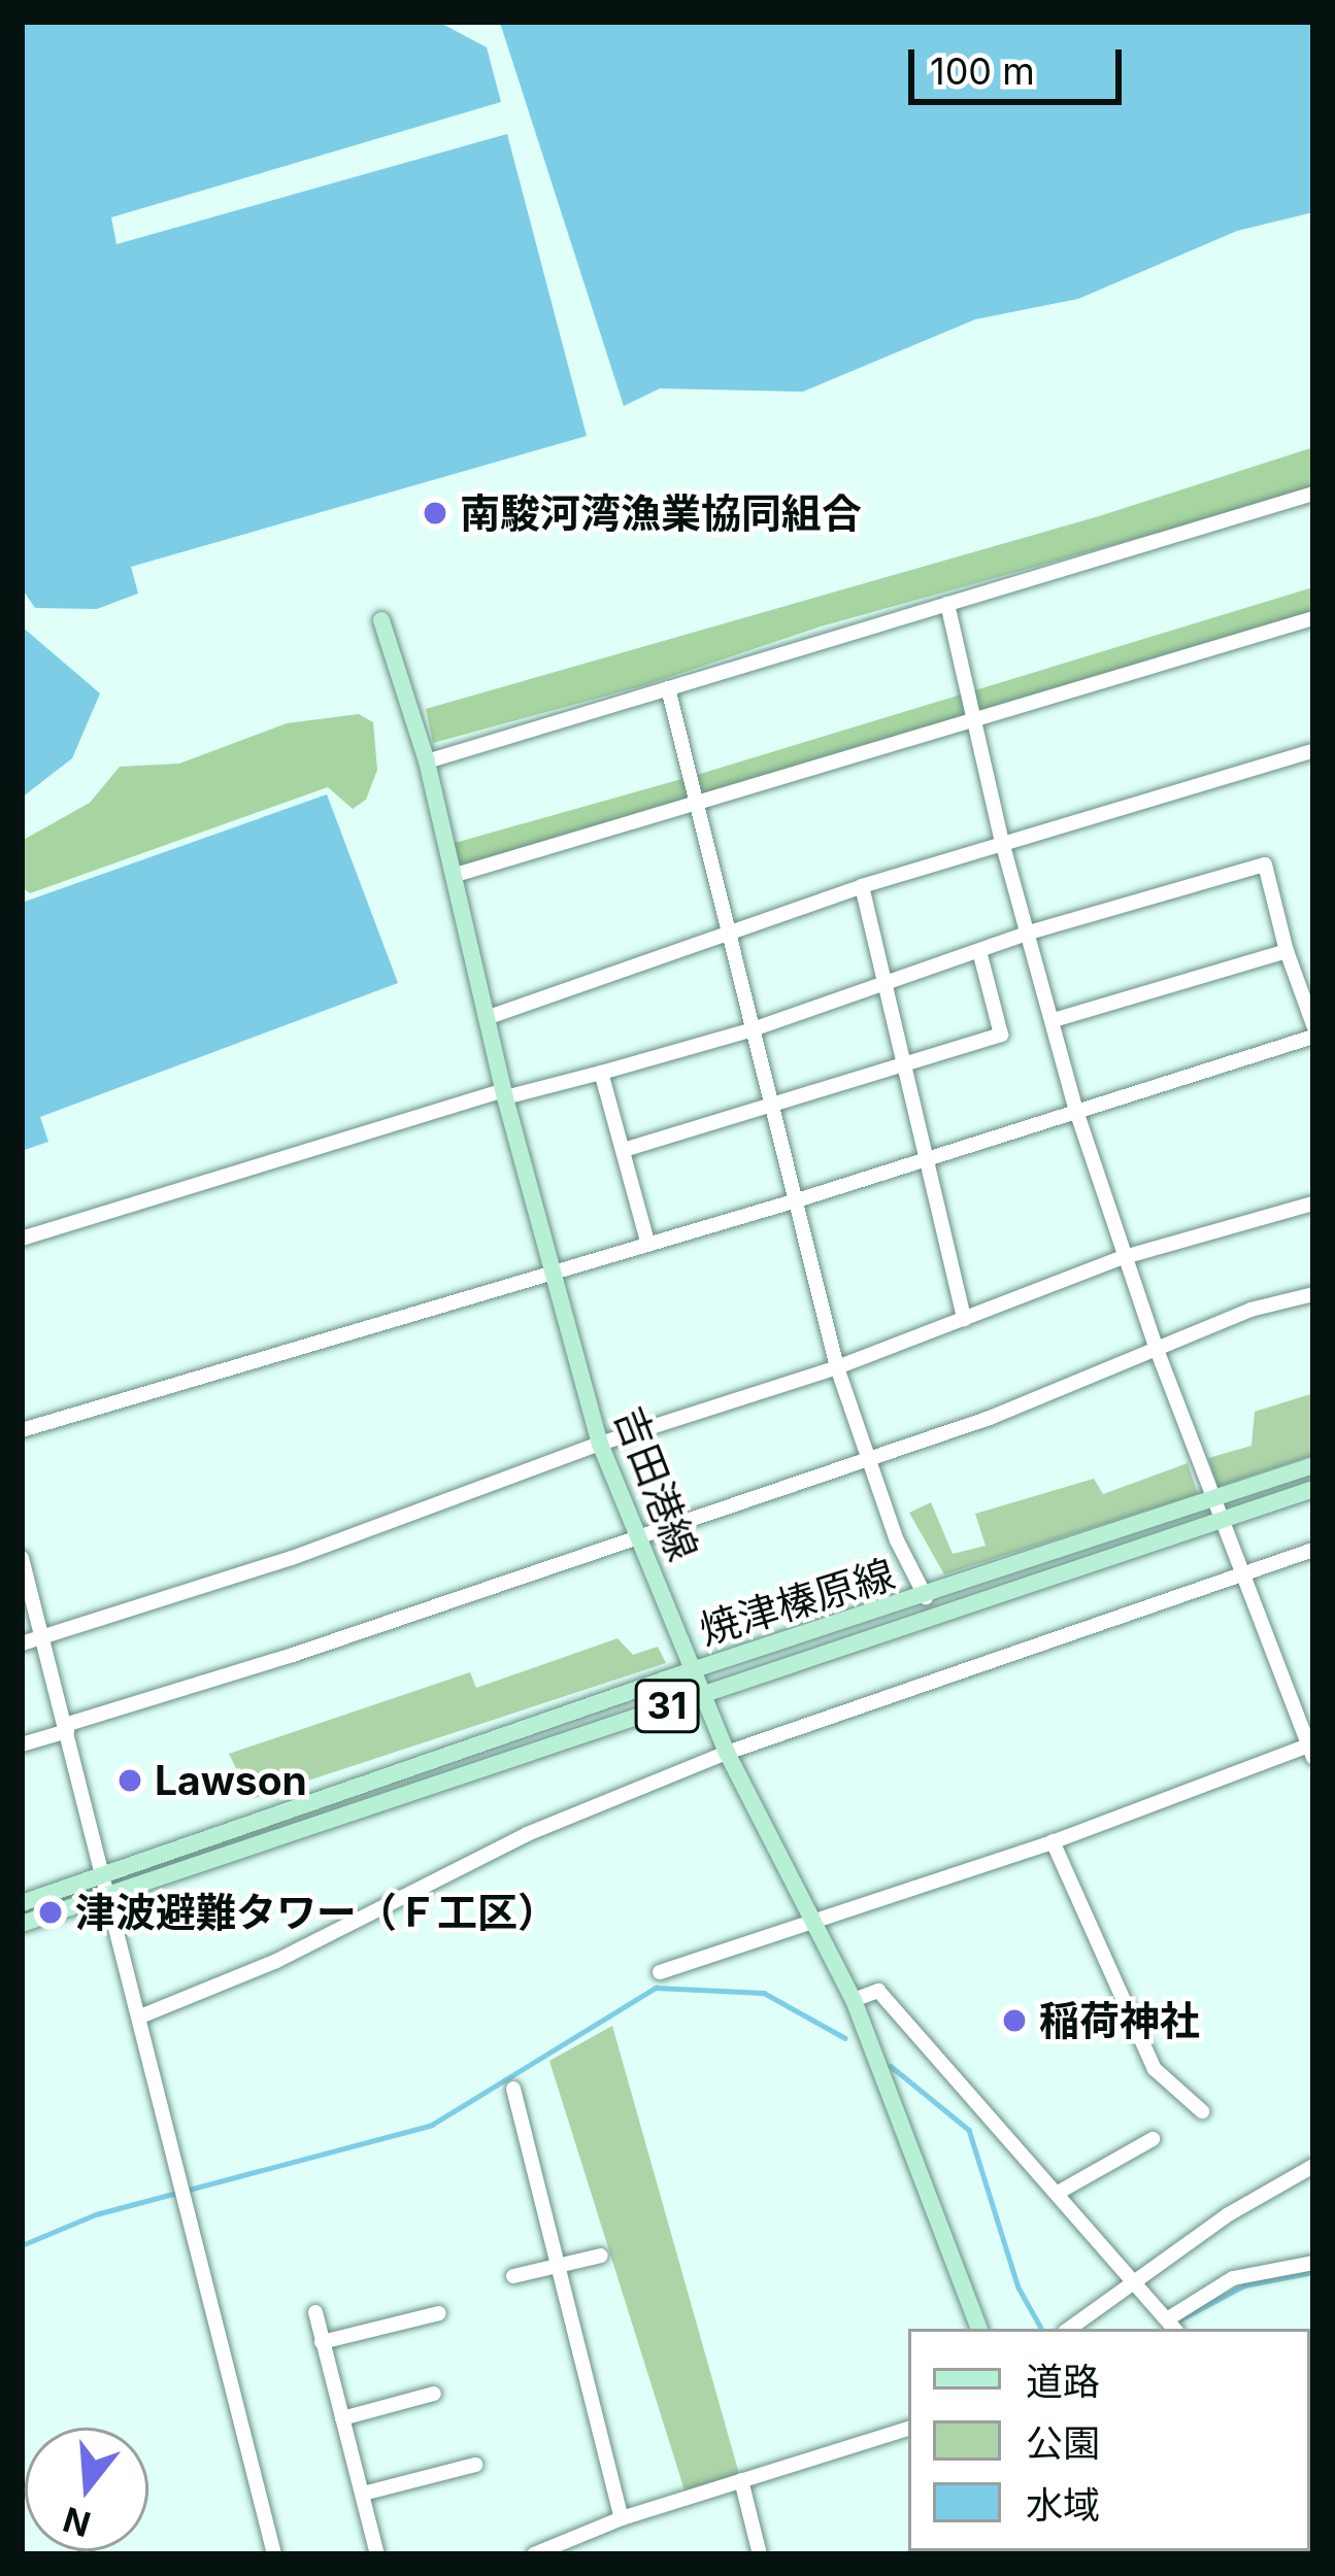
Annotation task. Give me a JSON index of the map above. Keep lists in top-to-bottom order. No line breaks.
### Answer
{"streets":{"main road":["吉田港線","焼津榛原線","31"]},"crossings":[["吉田港線","焼津榛原線"]],"places":["南駿河湾漁業協同組合","Lawson","津波避難タワー（Ｆ工区）","稲荷神社"],"legend":["道路","公園","水域"],"scale_bar":"100 m","north":"bottom"}
